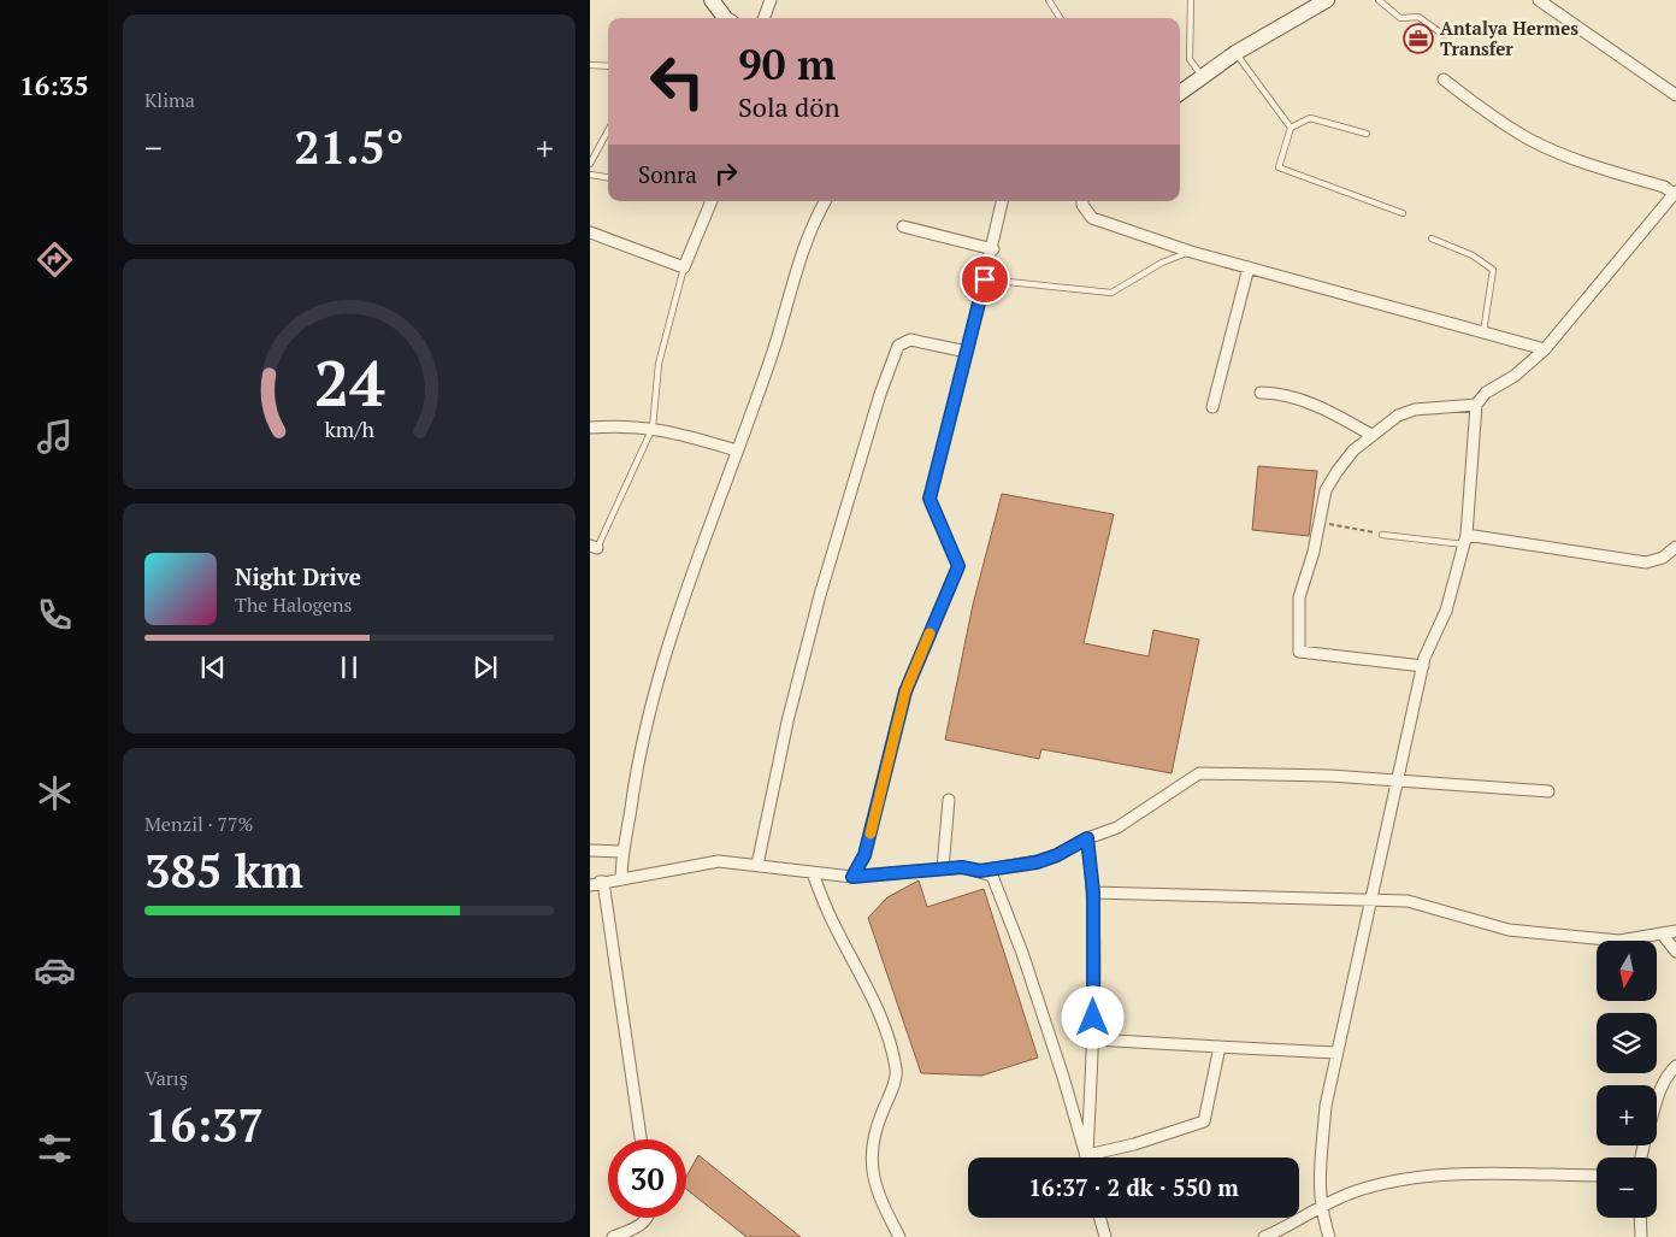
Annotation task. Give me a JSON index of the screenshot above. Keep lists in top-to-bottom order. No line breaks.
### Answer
{"places":{"office":["Antalya Hermes Transfer"]},"north":"bottom","page":{"tabs":"16:35","tile":["Klima",["Menzil · 77%","385 km"],["Varış","16:37"]],"turn":["90 m","Sola dön"],"heat":["−","21.5°","+"],"then":"Sonra","song":["Night Drive","The Halogens"],"map_buttons":["+","−"],"limit":"30","trip":"16:37 · 2 dk · 550 m","gauge":["24","km/h"]}}
